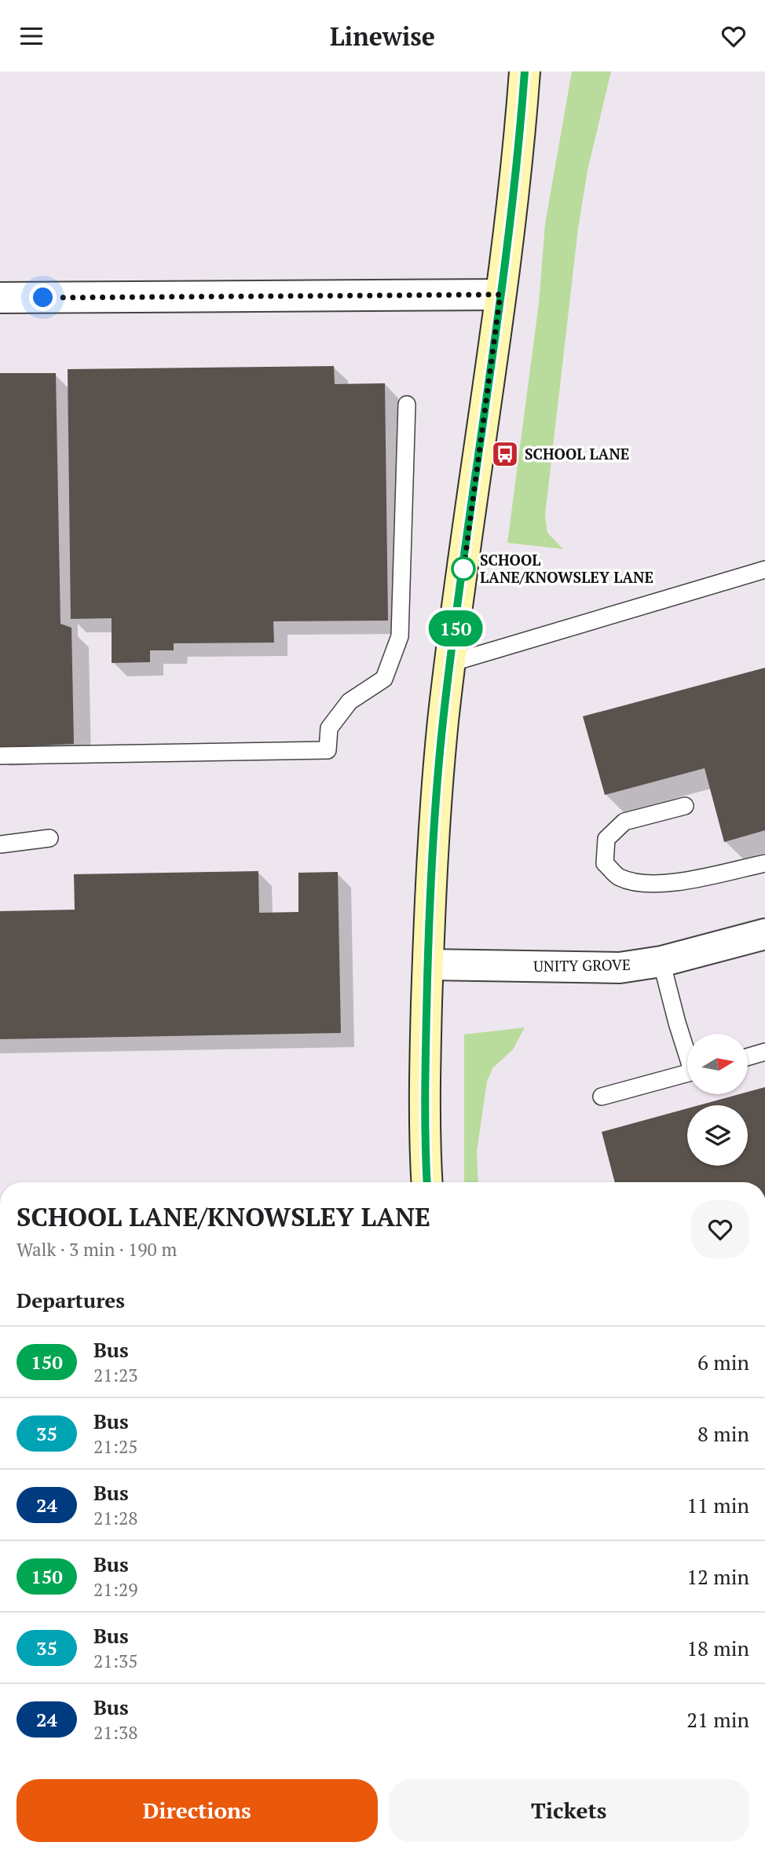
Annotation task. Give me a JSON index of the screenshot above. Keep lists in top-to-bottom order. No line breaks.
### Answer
{"streets":{"street":["UNITY GROVE"]},"places":{"bus stop":["SCHOOL LANE"],"other":["SCHOOL LANE/KNOWSLEY LANE"]},"lines":["bus line 150"],"north":"right","page":{"header":"Linewise","on_map":"150","heading":[["SCHOOL LANE/KNOWSLEY LANE","Walk · 3 min · 190 m"],"Departures"],"list":[{"mark":"150","name":"Bus","note":"21:23","value":"6 min"},{"mark":"35","name":"Bus","note":"21:25","value":"8 min"},{"mark":"24","name":"Bus","note":"21:28","value":"11 min"},{"mark":"150","name":"Bus","note":"21:29","value":"12 min"},{"mark":"35","name":"Bus","note":"21:35","value":"18 min"},{"mark":"24","name":"Bus","note":"21:38","value":"21 min"}],"buttons":["Directions","Tickets"]}}
